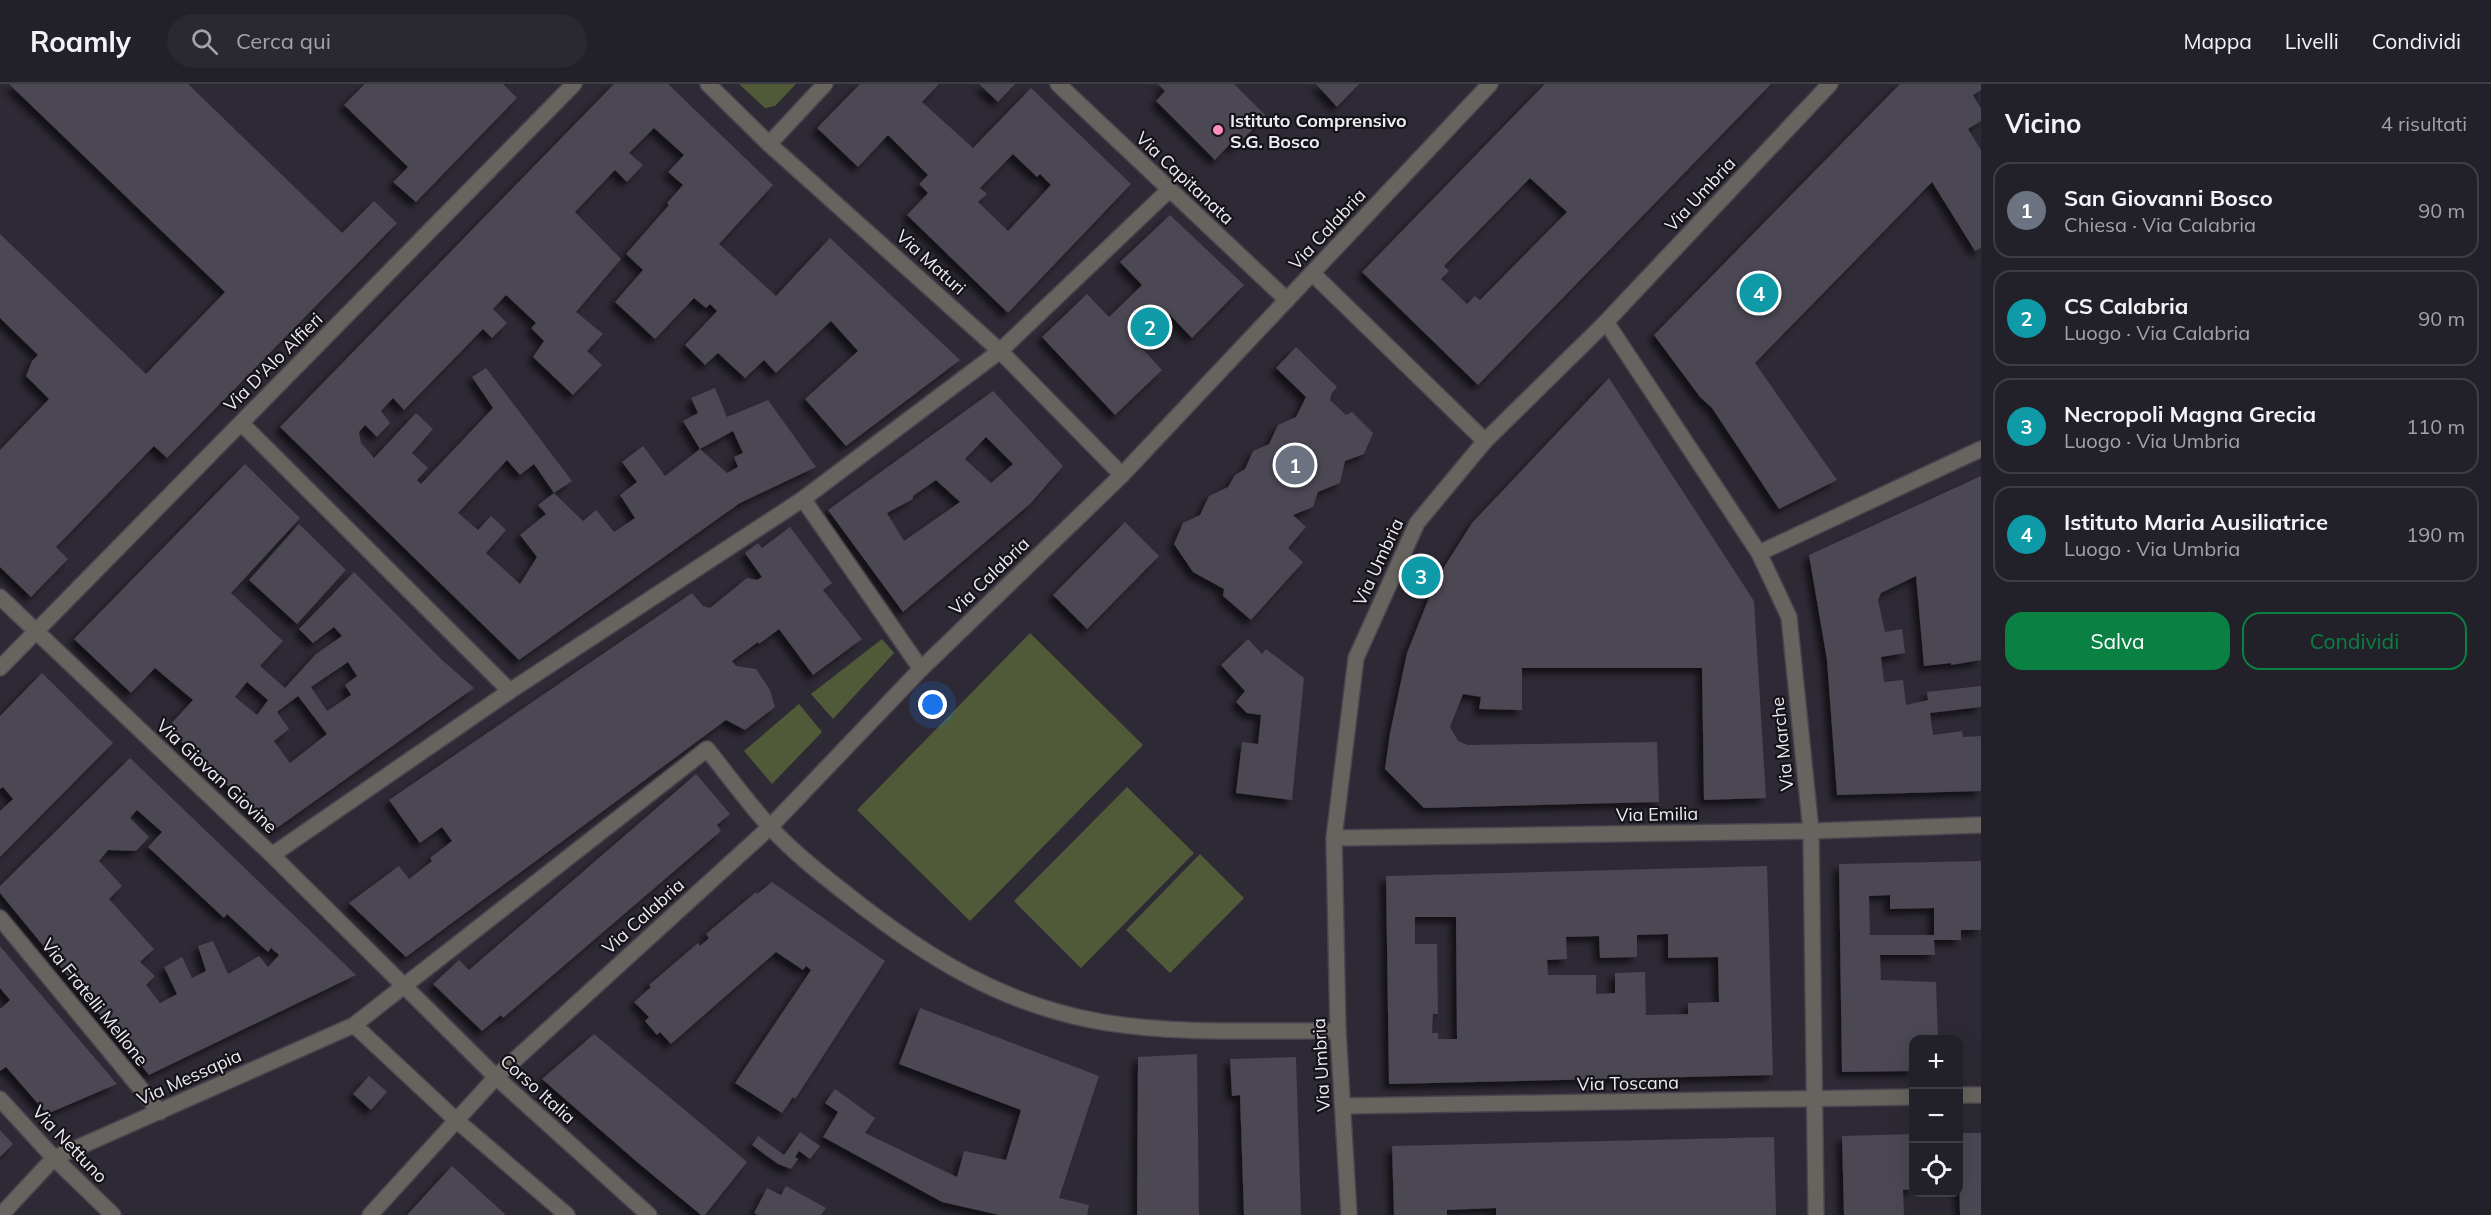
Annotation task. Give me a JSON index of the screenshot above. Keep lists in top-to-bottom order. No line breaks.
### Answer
{"streets":{"street":["Via Capitanata","Via Umbria","Via Calabria","Via Maturi","Via D'Alo Alfieri","Via Marche","Via Giovan Giovine","Via Emilia","Via Fratelli Mellone","Via Messapia","Via Toscana","Corso Italia","Via Nettuno"]},"crossings":[["Via Capitanata","Via Calabria"],["Via Umbria","Via Marche"],["Via Umbria","Via Emilia"],["Via Umbria","Via Toscana"],["Via Calabria","Via Maturi"],["Via Calabria","Via Messapia"],["Via Calabria","Corso Italia"],["Via D'Alo Alfieri","Via Giovan Giovine"],["Via Marche","Via Emilia"],["Via Marche","Via Toscana"],["Via Giovan Giovine","Via Messapia"],["Via Giovan Giovine","Corso Italia"],["Via Fratelli Mellone","Via Messapia"],["Via Messapia","Corso Italia"],["Via Messapia","Via Nettuno"]],"places":["Istituto Comprensivo S.G. Bosco"],"page":{"header":"Roamly","search":"Cerca qui","nav":["Mappa","Livelli","Condividi"],"heading":["Vicino","4 risultati"],"list":[{"mark":"1","name":"San Giovanni Bosco","note":"Chiesa · Via Calabria","value":"90 m"},{"mark":"2","name":"CS Calabria","note":"Luogo · Via Calabria","value":"90 m"},{"mark":"3","name":"Necropoli Magna Grecia","note":"Luogo · Via Umbria","value":"110 m"},{"mark":"4","name":"Istituto Maria Ausiliatrice","note":"Luogo · Via Umbria","value":"190 m"}],"pins":["4","2","1","3"],"buttons":["Salva","Condividi"],"map_buttons":["+","−"]}}
